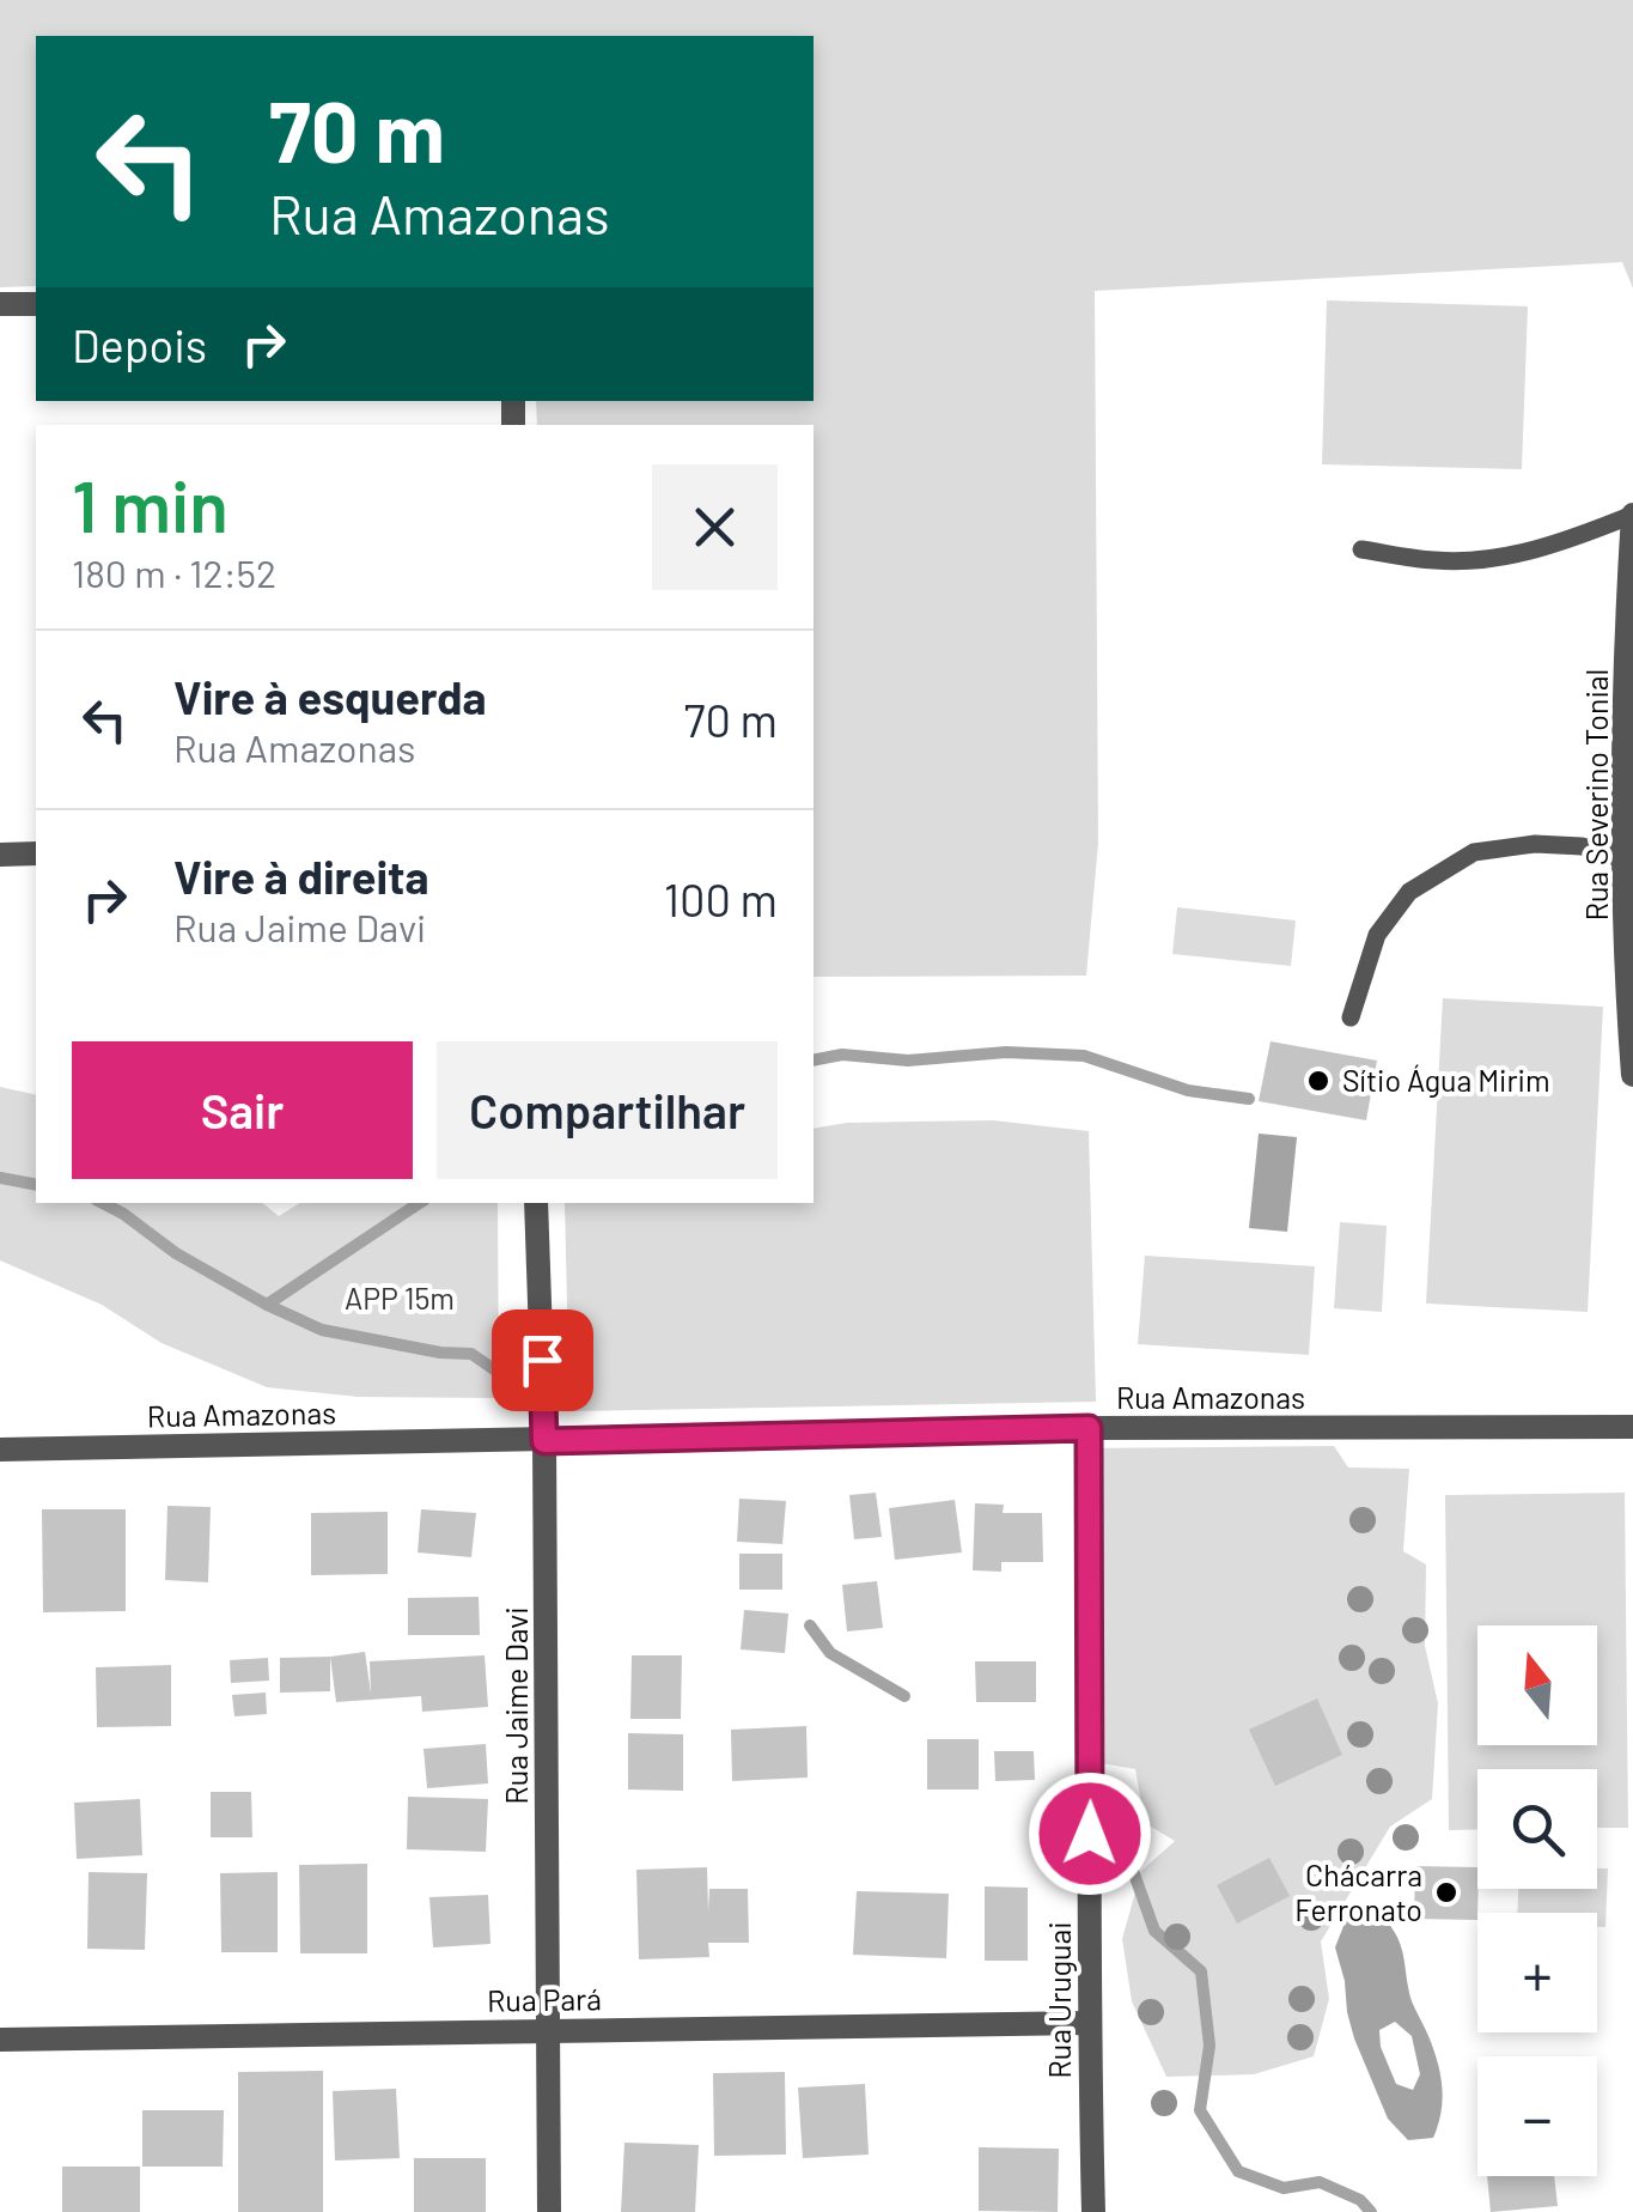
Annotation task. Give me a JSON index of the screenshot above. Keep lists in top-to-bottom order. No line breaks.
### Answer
{"streets":{"street":["Rua Severino Tonial","Rua Amazonas","Rua Jaime Davi","Rua Pará","Rua Uruguai"]},"crossings":[["Rua Amazonas","Rua Jaime Davi"],["Rua Amazonas","Rua Uruguai"],["Rua Jaime Davi","Rua Pará"],["Rua Pará","Rua Uruguai"]],"parks":["APP 15m"],"places":["Sítio Água Mirim","Chácarra Ferronato"],"north":"top","page":{"turn":["70 m","Rua Amazonas"],"then":"Depois","heading":["1 min","180 m · 12:52"],"list":[{"name":"Vire à esquerda","note":"Rua Amazonas","value":"70 m"},{"name":"Vire à direita","note":"Rua Jaime Davi","value":"100 m"}],"buttons":["Sair","Compartilhar"],"map_buttons":["+","−"]}}
